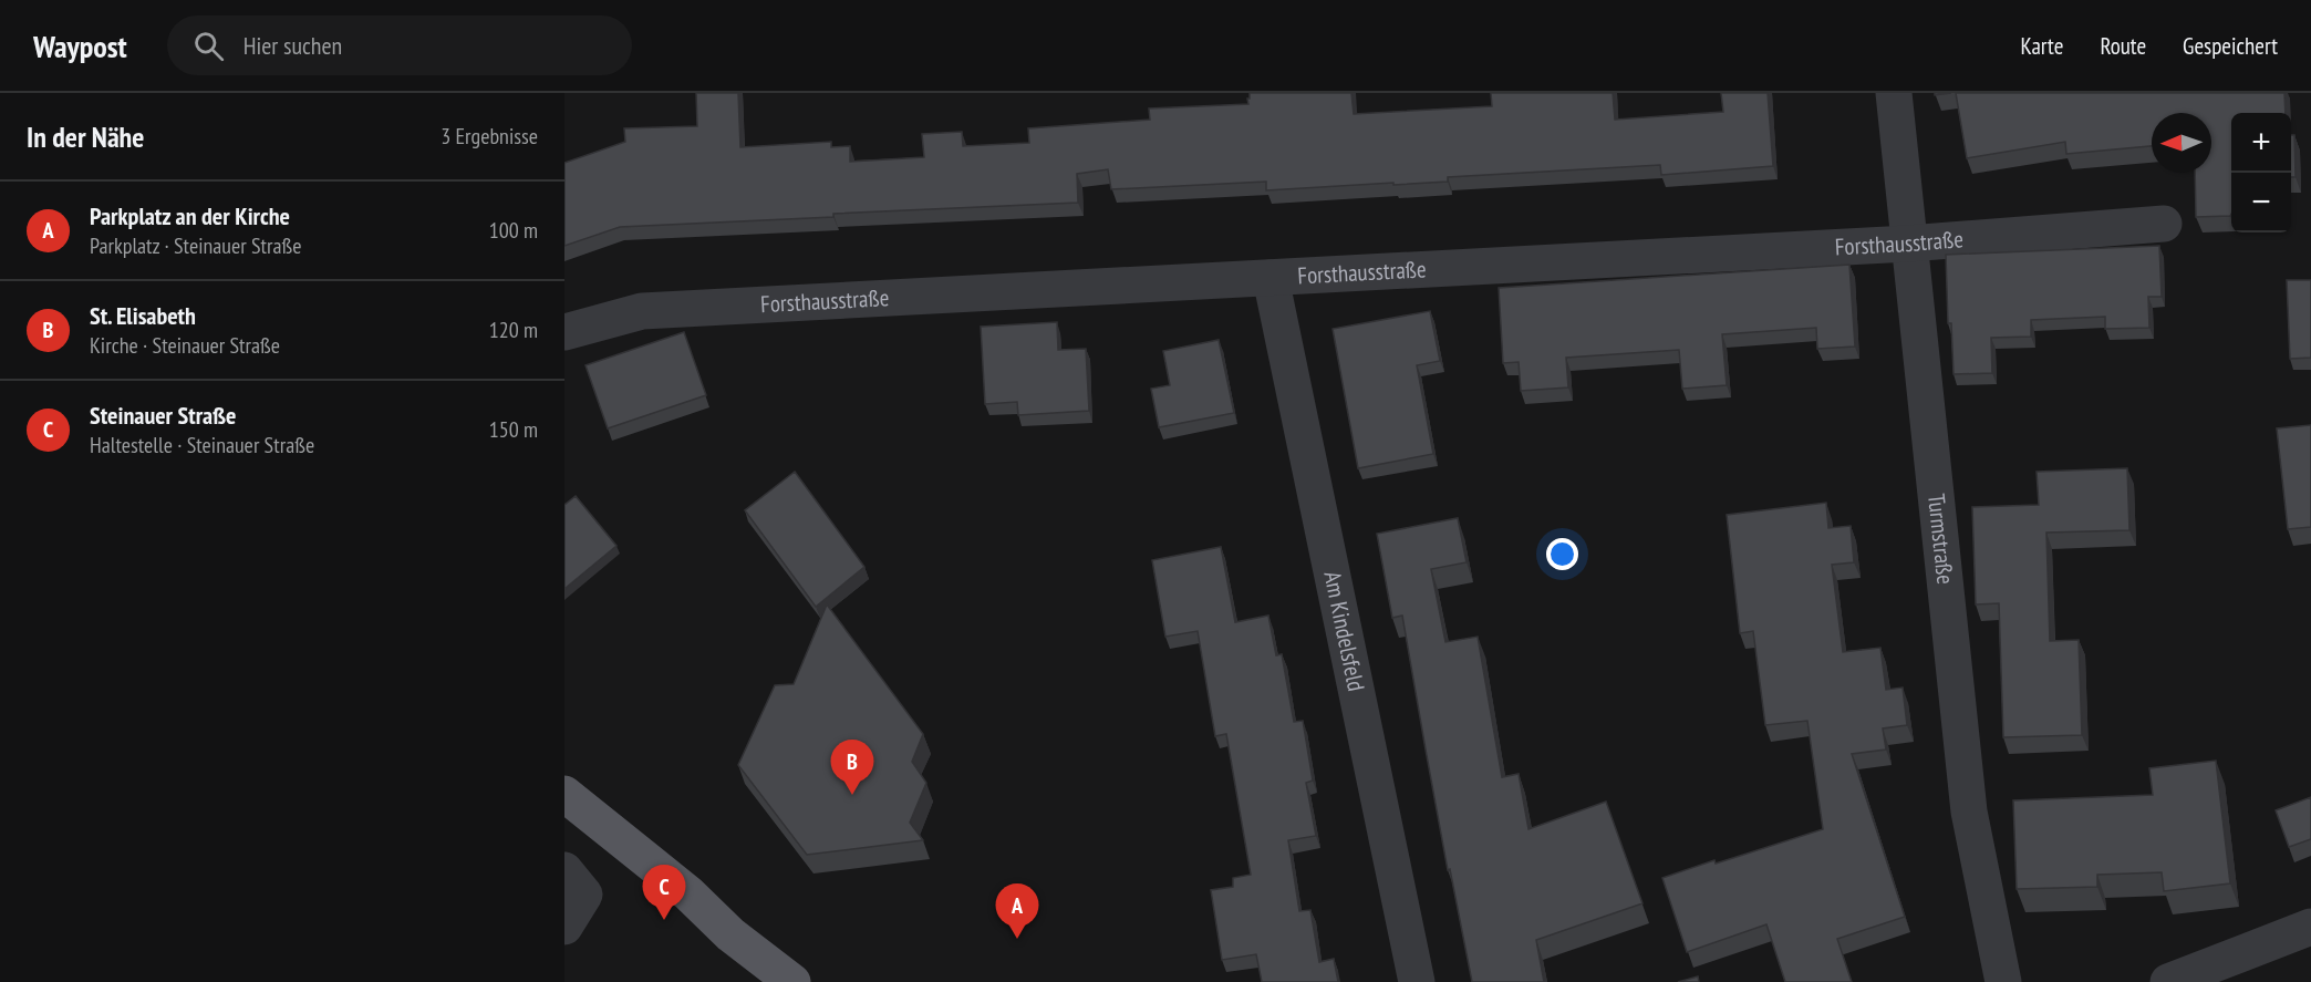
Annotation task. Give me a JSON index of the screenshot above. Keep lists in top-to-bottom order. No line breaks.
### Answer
{"streets":{"street":["Forsthausstraße","Turmstraße","Am Kindelsfeld"]},"crossings":[["Forsthausstraße","Turmstraße"],["Forsthausstraße","Am Kindelsfeld"]],"north":"left","page":{"header":"Waypost","search":"Hier suchen","nav":["Karte","Route","Gespeichert"],"heading":["In der Nähe","3 Ergebnisse"],"map_buttons":["+","−"],"list":[{"mark":"A","name":"Parkplatz an der Kirche","note":"Parkplatz · Steinauer Straße","value":"100 m"},{"mark":"B","name":"St. Elisabeth","note":"Kirche · Steinauer Straße","value":"120 m"},{"mark":"C","name":"Steinauer Straße","note":"Haltestelle · Steinauer Straße","value":"150 m"}],"pins":["B","C","A"]}}
